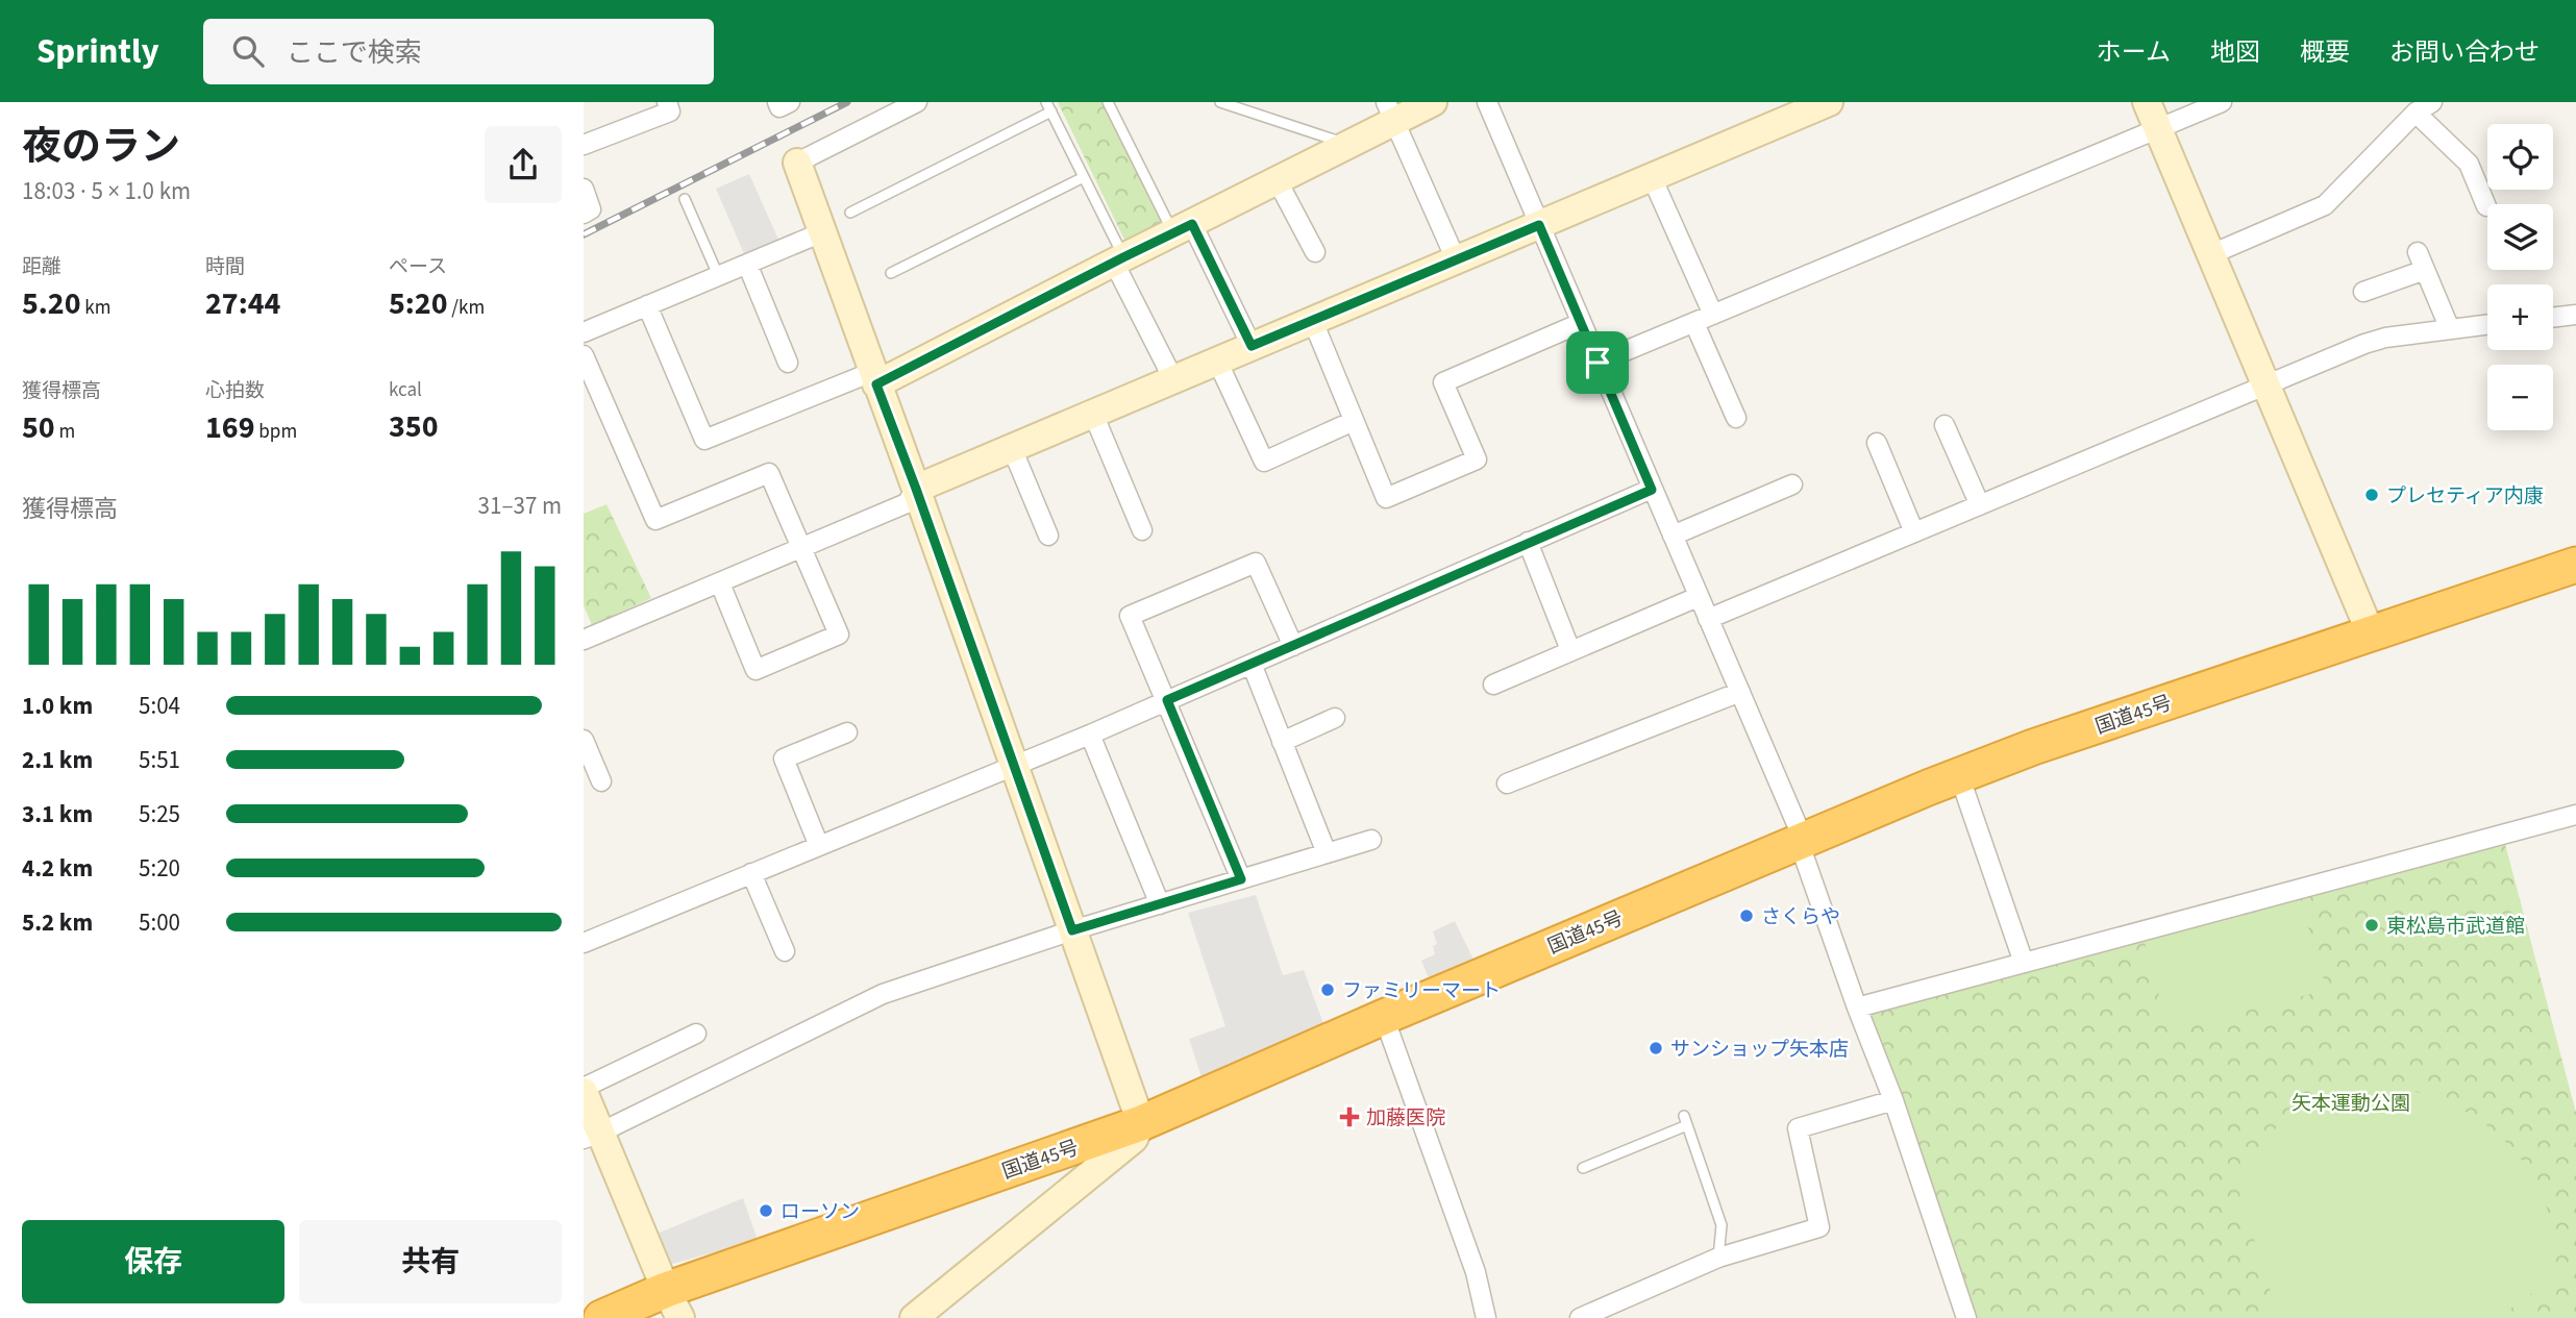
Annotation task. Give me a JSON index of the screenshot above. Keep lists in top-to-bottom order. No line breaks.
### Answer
{"streets":{"highway":["国道45号"]},"parks":["矢本運動公園"],"places":{"other":["プレセティア内康","さくらや","東松島市武道館","ファミリーマート","サンショップ矢本店","ローソン"],"health":["加藤医院"]},"page":{"header":"Sprintly","search":"ここで検索","nav":["ホーム","地図","概要","お問い合わせ"],"heading":["夜のラン","18:03 · 5 × 1.0 km"],"map_buttons":["+","−"],"stats":[["距離","5.20 km"],["時間","27:44"],["ペース","5:20 /km"],["獲得標高","50 m"],["心拍数","169 bpm"],["kcal","350"]],"chart":["獲得標高","31–37 m"],"list":[{"name":"1.0 km","note":"5:04"},{"name":"2.1 km","note":"5:51"},{"name":"3.1 km","note":"5:25"},{"name":"4.2 km","note":"5:20"},{"name":"5.2 km","note":"5:00"}],"buttons":["保存","共有"]}}
